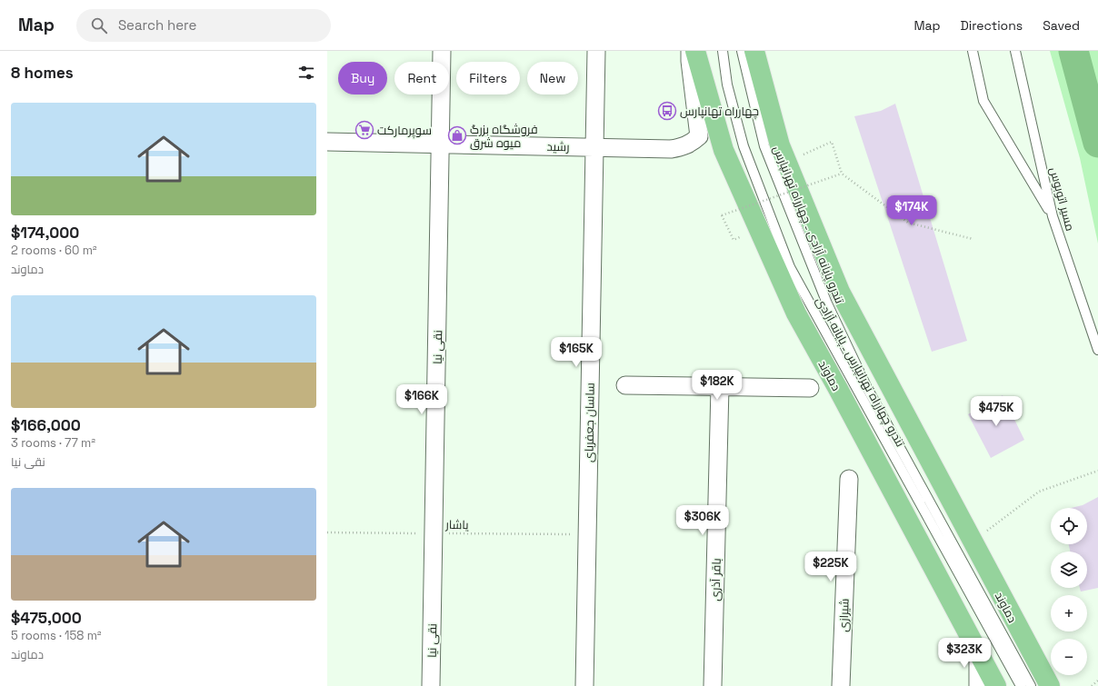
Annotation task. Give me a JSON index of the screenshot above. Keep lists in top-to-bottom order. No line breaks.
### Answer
{"streets":{"main road":["دماوند"],"street":["رشید","نقی نیا","ساسان جعفربای","باقر آذری","شیرازی"],"lane":["مسیر اتوبوس","تندرو پایانه آزادی ـ چهارراه تهرانپارس","تندرو چهارراه تهرانپارس ـ پایانه آزادی"],"path":["یاشار"]},"crossings":[["رشید","نقی نیا"],["رشید","ساسان جعفربای"],["نقی نیا","یاشار"],["ساسان جعفربای","یاشار"]],"places":{"bus stop":["چهارراه تهانپارس"],"supermarket":["سوپرمارکت"],"shop":["فروشگاه بزرگ میوه شرق"]},"page":{"header":"Map","search":"Search here","nav":["Map","Directions","Saved"],"heading":"8 homes","chip":["Buy","Rent","Filters","New"],"list":[{"name":"$174,000","note":"2 rooms · 60 m² · دماوند"},{"name":"$166,000","note":"3 rooms · 77 m² · نقی نیا"},{"name":"$475,000","note":"5 rooms · 158 m² · دماوند"}],"price":["$174K","$165K","$182K","$166K","$475K","$306K","$225K","$323K"],"map_buttons":["+","−"]}}
